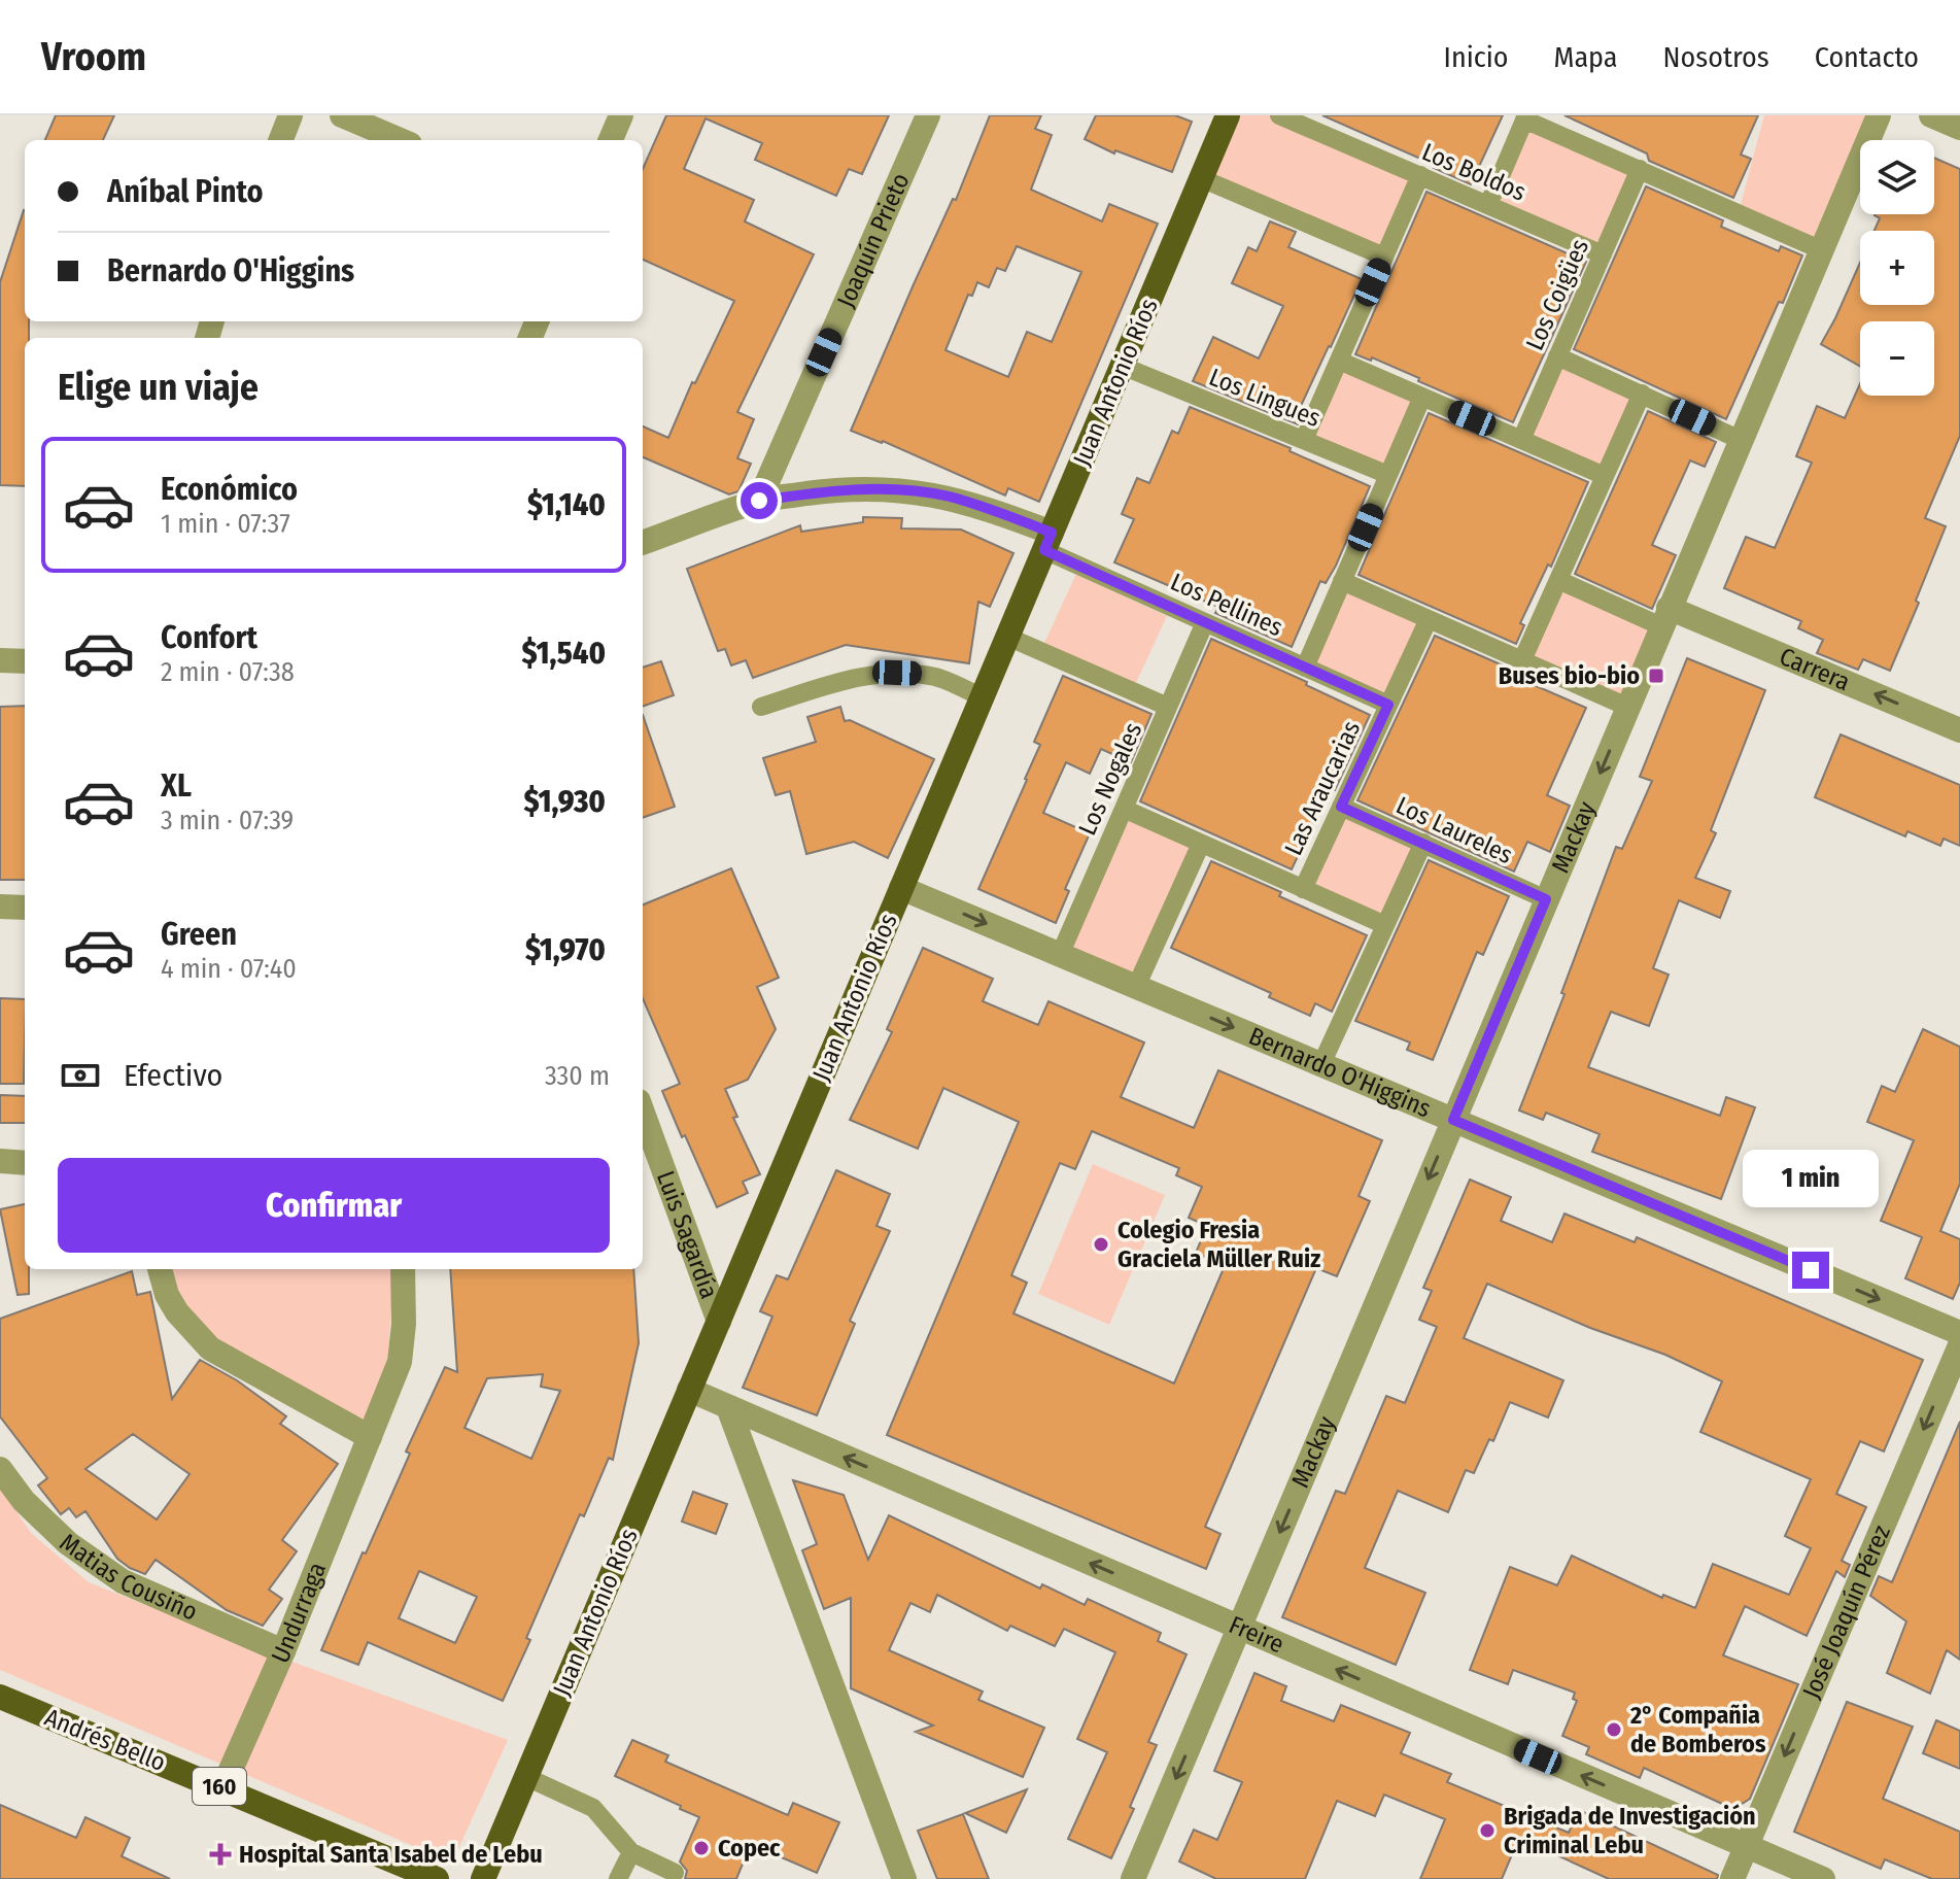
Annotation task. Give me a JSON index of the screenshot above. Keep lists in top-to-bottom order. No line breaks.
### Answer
{"streets":{"main road":["Juan Antonio Ríos","Andrés Bello","160"],"street":["Joaquín Prieto","Carrera","Mackay","Bernardo O'Higgins","Luis Sagardía","Matias Cousiño","José Joaquín Pérez","Undurraga","Freire"],"lane":["Los Boldos","Los Coigües","Los Lingues","Los Pellines","Los Nogales","Las Araucarias","Los Laureles"]},"crossings":[["Los Boldos","Los Coigües"],["Juan Antonio Ríos","Los Lingues"],["Juan Antonio Ríos","Los Pellines"],["Juan Antonio Ríos","Bernardo O'Higgins"],["Juan Antonio Ríos","Luis Sagardía"],["Juan Antonio Ríos","Freire"],["Los Pellines","Los Nogales"],["Los Pellines","Las Araucarias"],["Carrera","Mackay"],["Los Nogales","Bernardo O'Higgins"],["Las Araucarias","Los Laureles"],["Los Laureles","Mackay"],["Mackay","Bernardo O'Higgins"],["Mackay","Freire"],["Matias Cousiño","Undurraga"],["José Joaquín Pérez","Freire"],["Undurraga","Andrés Bello"]],"one_way":["Carrera","Mackay","Bernardo O'Higgins","José Joaquín Pérez","Freire"],"places":{"transit":["Buses bio-bio"],"other":["Colegio Fresia Graciela Müller Ruiz","2° Compañia de Bomberos","Brigada de Investigación Criminal Lebu","Copec"],"health":["Hospital Santa Isabel de Lebu"]},"page":{"header":"Vroom","nav":["Inicio","Mapa","Nosotros","Contacto"],"map_buttons":["+","−"],"banner":["Aníbal Pinto","Bernardo O'Higgins"],"heading":"Elige un viaje","list":[{"name":"Económico","note":"1 min · 07:37","value":"$1,140"},{"name":"Confort","note":"2 min · 07:38","value":"$1,540"},{"name":"XL","note":"3 min · 07:39","value":"$1,930"},{"name":"Green","note":"4 min · 07:40","value":"$1,970"}],"pay":["Efectivo","330 m"],"buttons":"Confirmar","bubble":"1 min"}}
